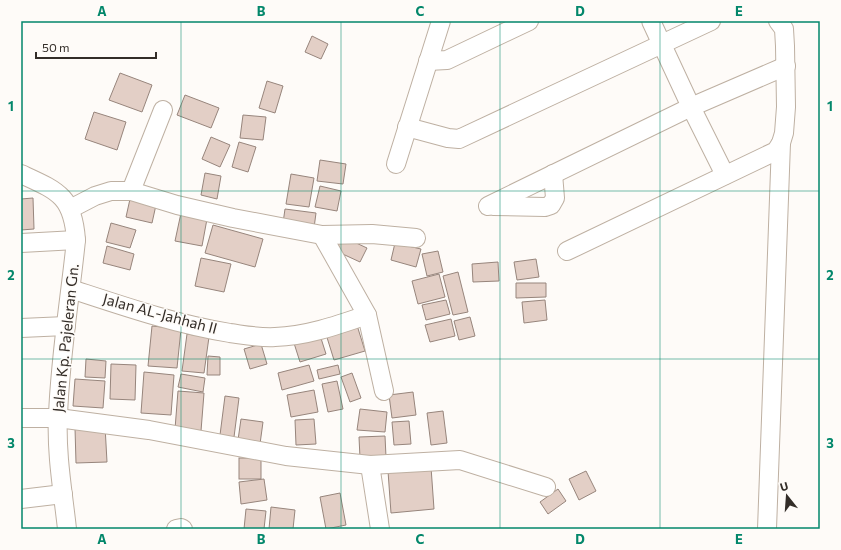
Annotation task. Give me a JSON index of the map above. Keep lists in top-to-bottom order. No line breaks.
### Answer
{"streets":{"street":["Jalan AL-Jahhah II","Jalan Kp. Pajeleran Gn."]},"crossings":[["Jalan AL-Jahhah II","Jalan Kp. Pajeleran Gn."]],"scale_bar":"50 m","north":"top","grid":{"columns":["A","B","C","D","E"],"rows":["1","2","3"]}}
